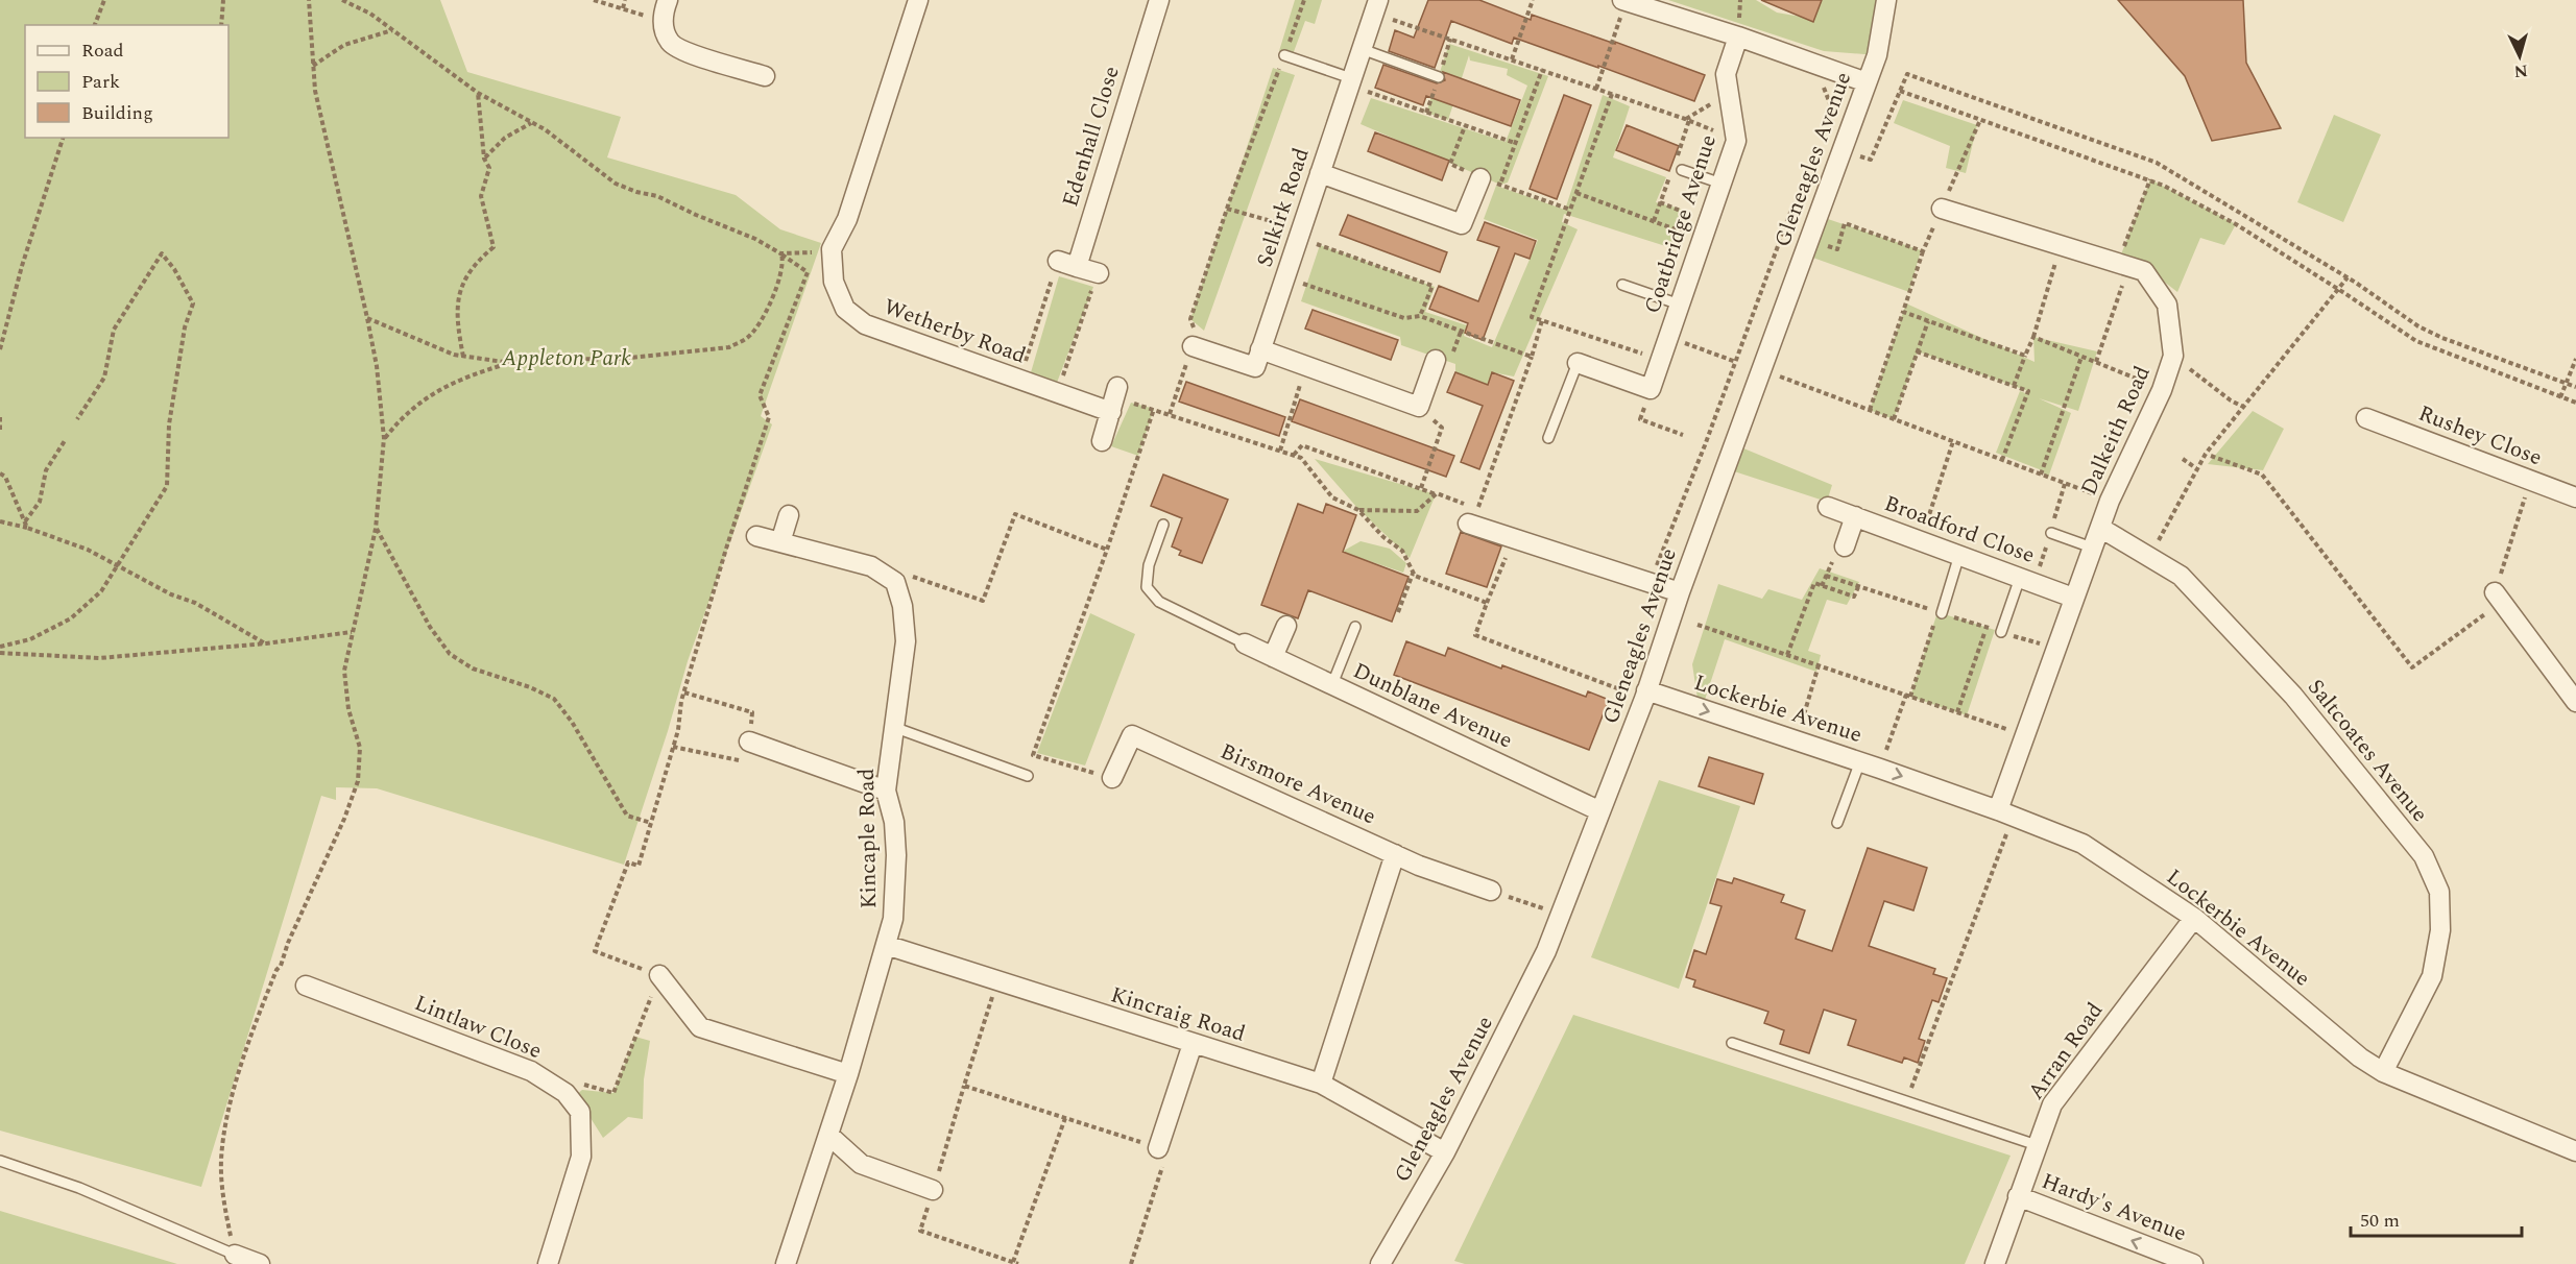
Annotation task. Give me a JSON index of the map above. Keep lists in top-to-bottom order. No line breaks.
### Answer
{"streets":{"street":["Edenhall Close","Gleneagles Avenue","Selkirk Road","Coatbridge Avenue","Wetherby Road","Dalkeith Road","Rushey Close","Broadford Close","Dunblane Avenue","Lockerbie Avenue","Saltcoates Avenue","Birsmore Avenue","Kincaple Road","Kincraig Road","Lintlaw Close","Arran Road","Hardy's Avenue"]},"crossings":[["Gleneagles Avenue","Dunblane Avenue"],["Gleneagles Avenue","Lockerbie Avenue"],["Gleneagles Avenue","Kincraig Road"],["Dalkeith Road","Broadford Close"],["Dalkeith Road","Lockerbie Avenue"],["Dalkeith Road","Saltcoates Avenue"],["Lockerbie Avenue","Saltcoates Avenue"],["Lockerbie Avenue","Arran Road"],["Kincaple Road","Kincraig Road"],["Arran Road","Hardy's Avenue"]],"one_way":["Hardy's Avenue"],"parks":["Appleton Park"],"legend":["Road","Park","Building"],"scale_bar":"50 m","north":"bottom"}
